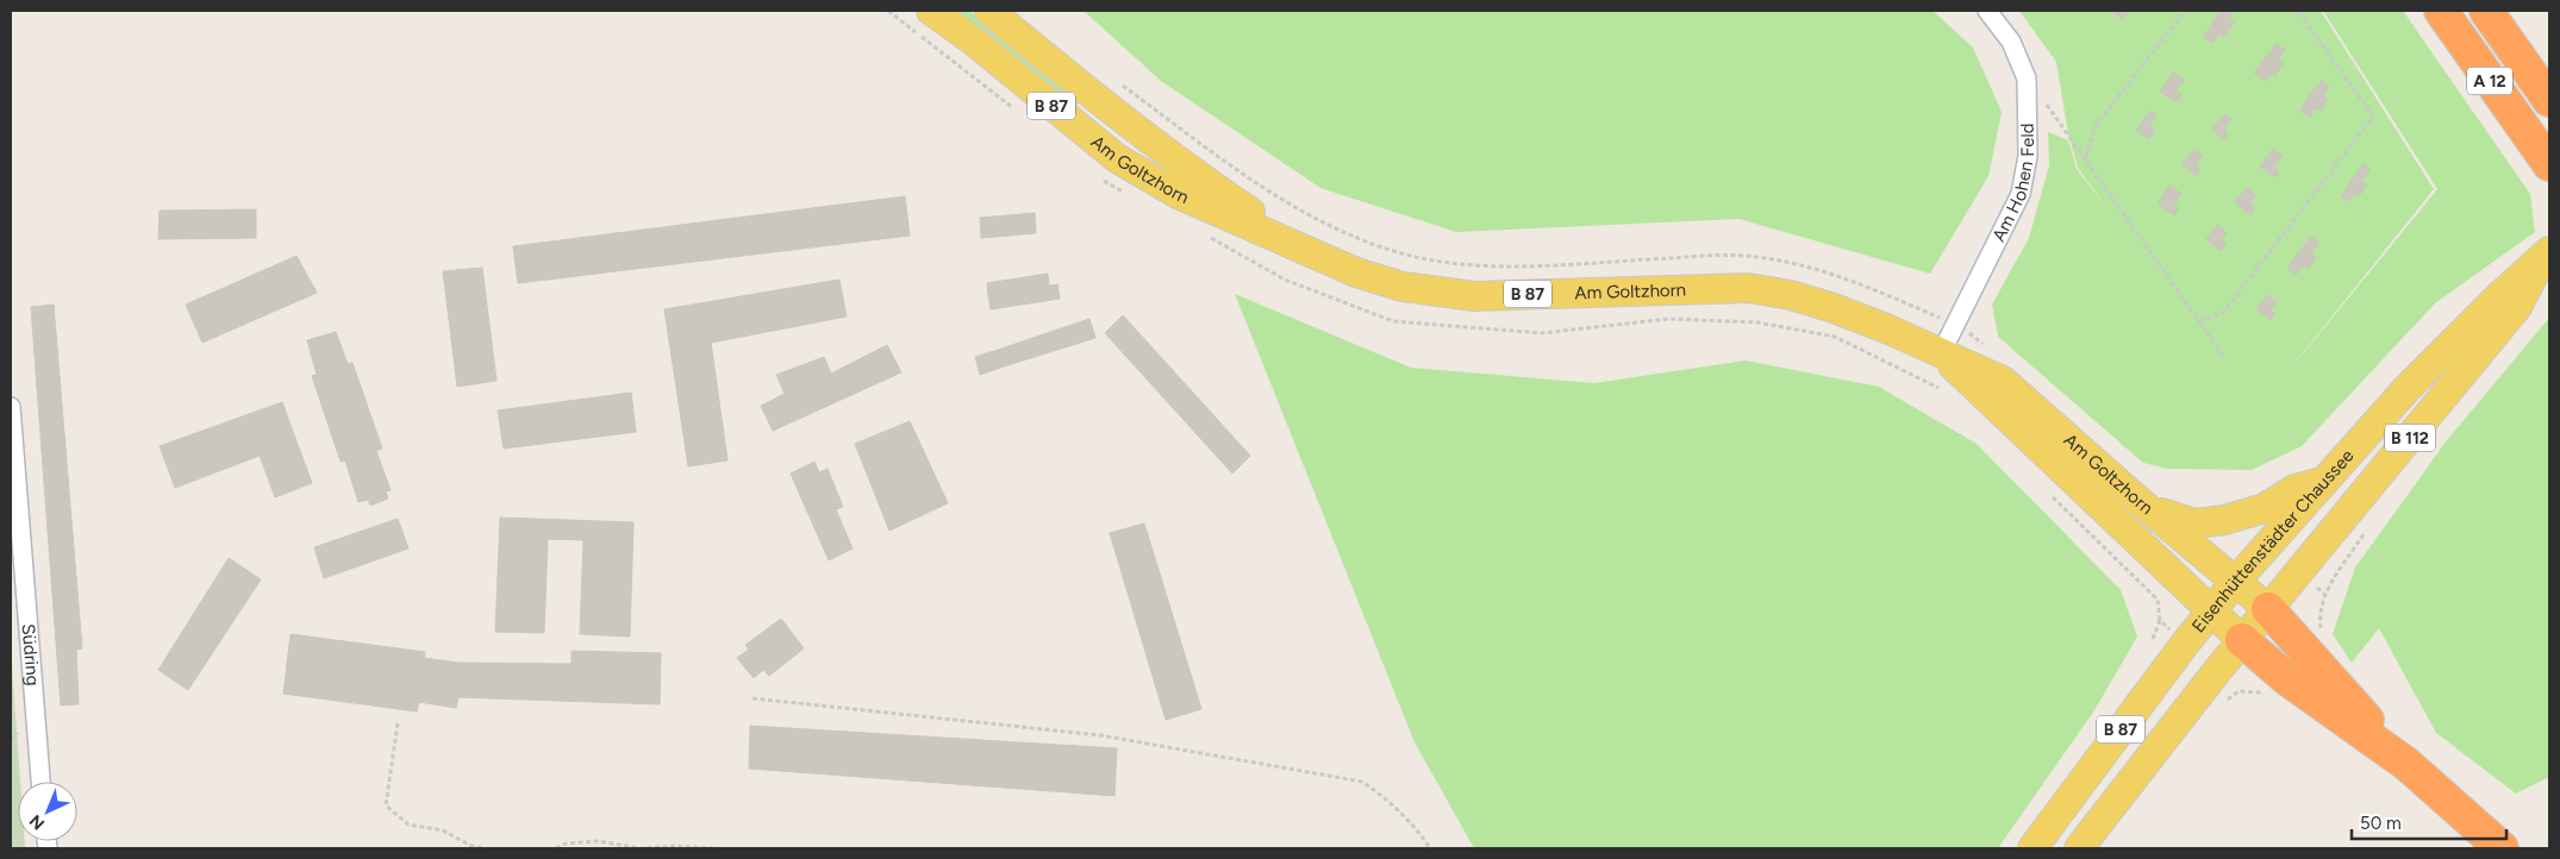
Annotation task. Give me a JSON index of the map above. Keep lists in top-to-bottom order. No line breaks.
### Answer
{"streets":{"highway":["A 12"],"main road":["B 87","Am Goltzhorn","B 112","Eisenhüttenstädter Chaussee"],"street":["Am Hohen Feld","Südring"]},"crossings":[["Am Goltzhorn","Am Hohen Feld"],["Am Goltzhorn","Eisenhüttenstädter Chaussee"]],"scale_bar":"50 m","north":"bottom left"}
